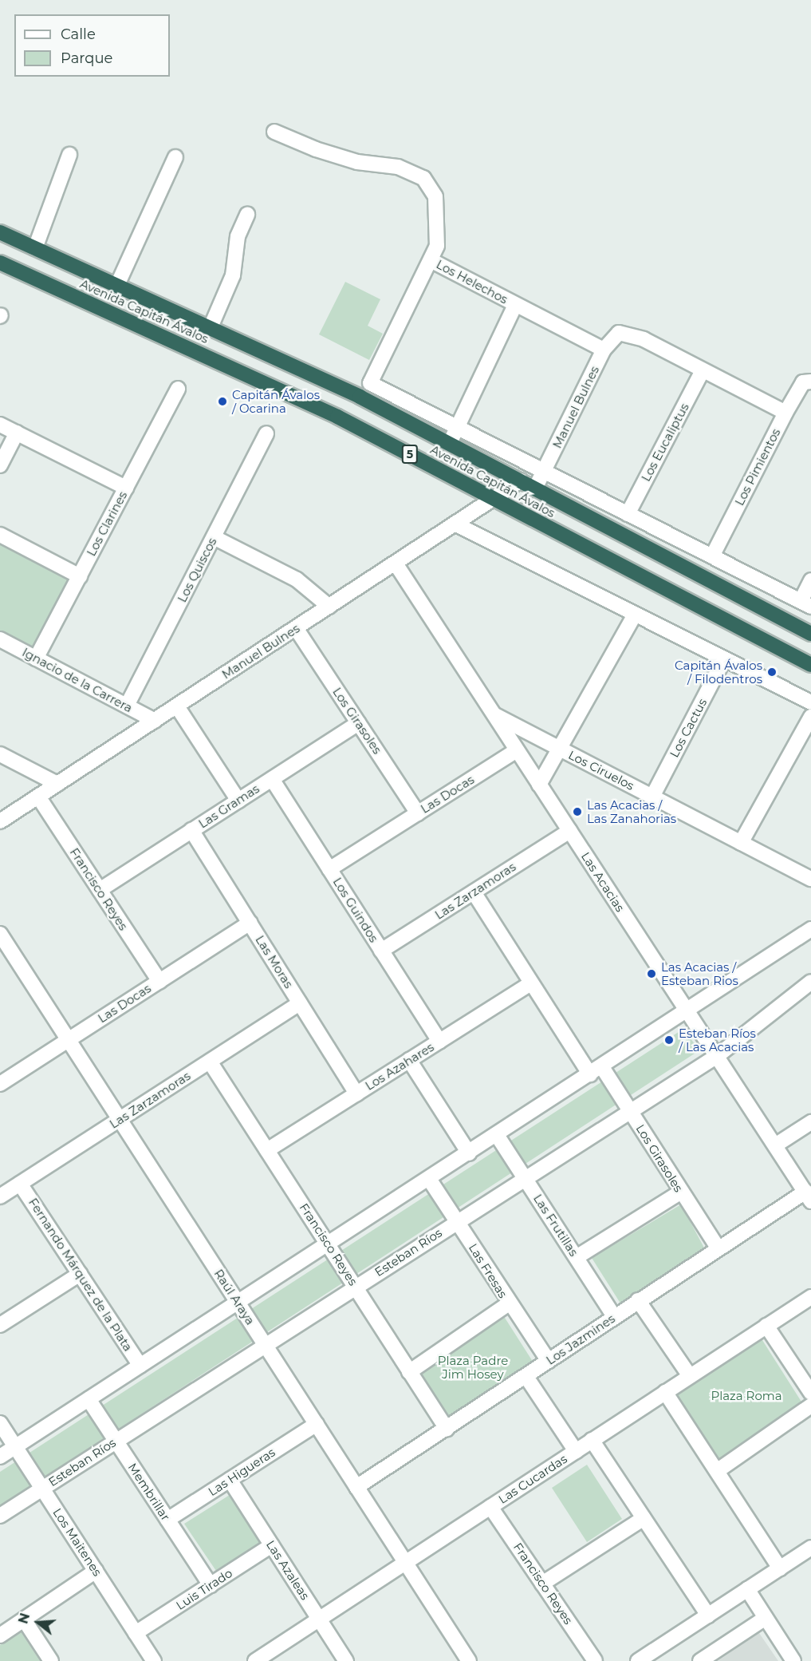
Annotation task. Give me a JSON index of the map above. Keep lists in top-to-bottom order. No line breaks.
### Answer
{"streets":{"highway":["Avenida Capitán Ávalos","5"],"street":["Los Helechos","Manuel Bulnes","Los Eucaliptus","Los Pimientos","Los Clarines","Los Quiscos","Ignacio de la Carrera","Los Girasoles","Los Cactus","Los Ciruelos","Las Docas","Las Gramas","Las Acacias","Francisco Reyes","Las Zarzamoras","Los Guindos","Las Moras","Los Azahares","Las Frutillas","Esteban Ríos","Las Fresas","Fernando Márquez de la Plata","Raúl Araya","Los Jazmines","Las Higueras","Las Cucardas","Membrillar","Los Maitenes","Las Azaleas","Luis Tirado"]},"crossings":[["Los Helechos","Manuel Bulnes"],["Avenida Capitán Ávalos","Manuel Bulnes"],["Manuel Bulnes","Los Eucaliptus"],["Manuel Bulnes","Ignacio de la Carrera"],["Manuel Bulnes","Los Girasoles"],["Manuel Bulnes","Las Acacias"],["Manuel Bulnes","Francisco Reyes"],["Los Clarines","Ignacio de la Carrera"],["Los Quiscos","Ignacio de la Carrera"],["Los Girasoles","Las Docas"],["Los Girasoles","Las Gramas"],["Los Girasoles","Las Zarzamoras"],["Los Girasoles","Los Azahares"],["Los Girasoles","Esteban Ríos"],["Los Girasoles","Los Jazmines"],["Los Cactus","Los Ciruelos"],["Los Ciruelos","Las Acacias"],["Las Docas","Las Acacias"],["Las Docas","Francisco Reyes"],["Las Docas","Los Guindos"],["Las Docas","Las Moras"],["Las Docas","Raúl Araya"],["Las Gramas","Francisco Reyes"],["Las Gramas","Los Guindos"],["Las Gramas","Las Moras"],["Las Acacias","Las Zarzamoras"],["Las Acacias","Esteban Ríos"],["Las Acacias","Los Jazmines"],["Francisco Reyes","Las Zarzamoras"],["Francisco Reyes","Los Azahares"],["Francisco Reyes","Esteban Ríos"],["Francisco Reyes","Los Jazmines"],["Francisco Reyes","Las Cucardas"],["Las Zarzamoras","Los Guindos"],["Las Zarzamoras","Las Moras"],["Las Zarzamoras","Fernando Márquez de la Plata"],["Las Zarzamoras","Raúl Araya"],["Los Guindos","Los Azahares"],["Las Moras","Los Azahares"],["Las Frutillas","Esteban Ríos"],["Las Frutillas","Los Jazmines"],["Esteban Ríos","Las Fresas"],["Esteban Ríos","Raúl Araya"],["Esteban Ríos","Membrillar"],["Esteban Ríos","Los Maitenes"],["Las Fresas","Los Jazmines"],["Raúl Araya","Los Jazmines"],["Raúl Araya","Las Higueras"],["Raúl Araya","Las Cucardas"],["Las Higueras","Membrillar"],["Las Higueras","Las Azaleas"],["Las Cucardas","Las Azaleas"],["Membrillar","Luis Tirado"],["Los Maitenes","Luis Tirado"],["Las Azaleas","Luis Tirado"]],"parks":["Plaza Padre Jim Hosey","Plaza Roma"],"places":["Capitán Ávalos / Ocarina","Capitán Ávalos / Filodentros","Las Acacias / Las Zanahorias","Las Acacias / Esteban Rios","Esteban Ríos / Las Acacias"],"legend":["Calle","Parque"],"north":"left"}
